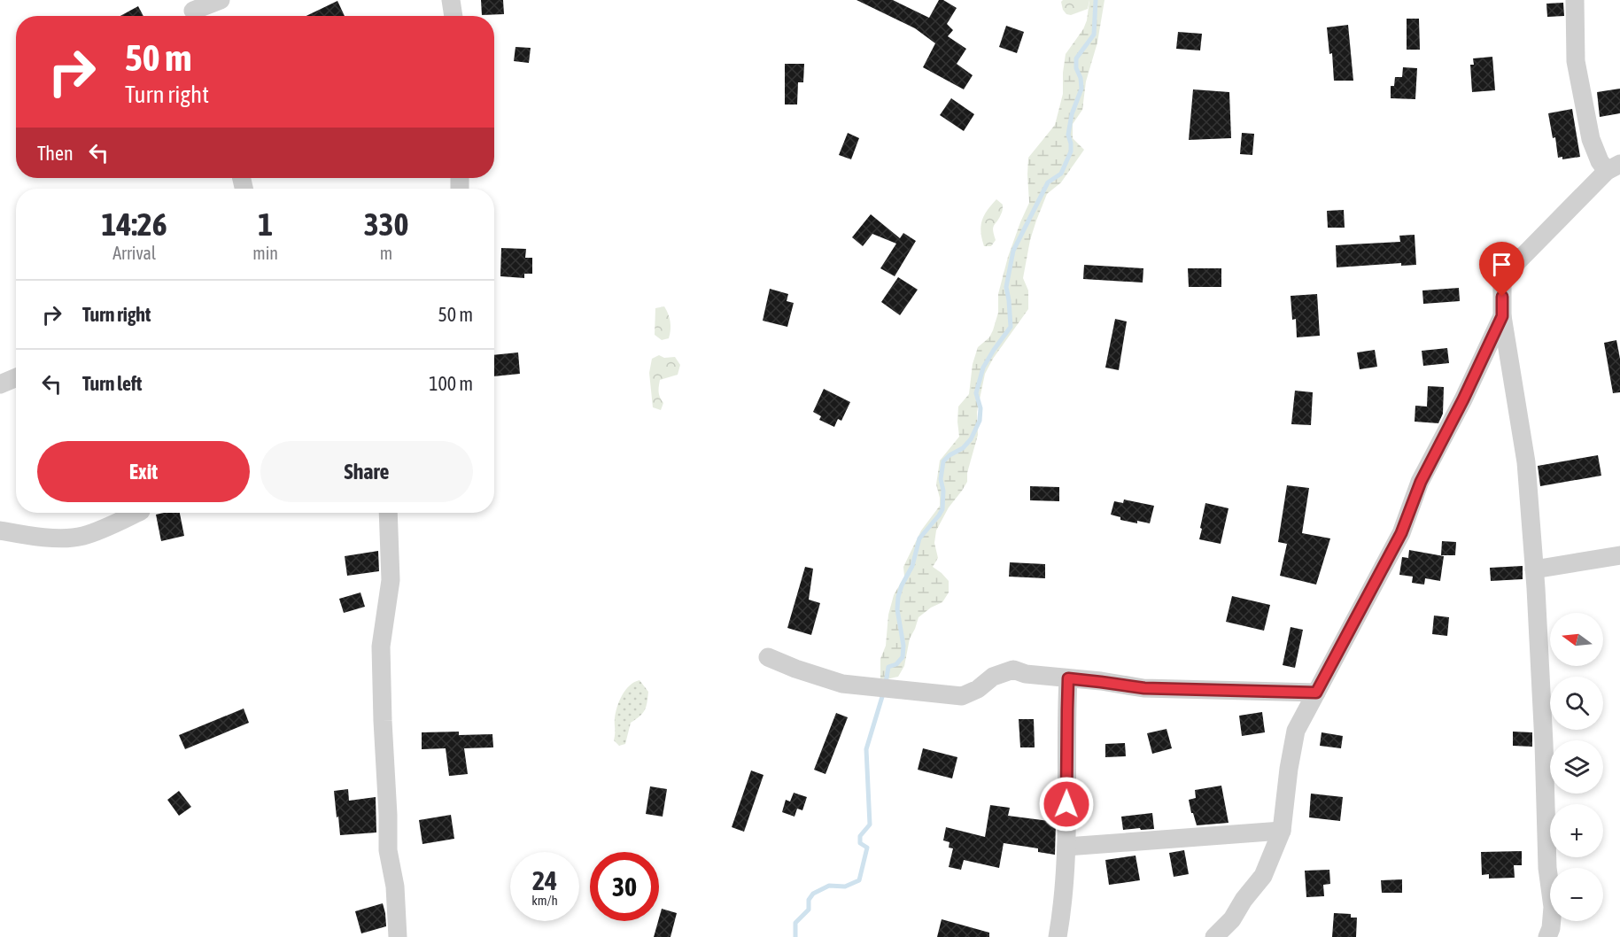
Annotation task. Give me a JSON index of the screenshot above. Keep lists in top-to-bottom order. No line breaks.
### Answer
{"north":"left","page":{"turn":["50 m","Turn right"],"then":"Then","eta":["14:26","Arrival","1","min","330","m"],"list":[{"name":"Turn right","value":"50 m"},{"name":"Turn left","value":"100 m"}],"buttons":["Exit","Share"],"map_buttons":["+","−"],"speed":"24 km/h","limit":"30"}}
